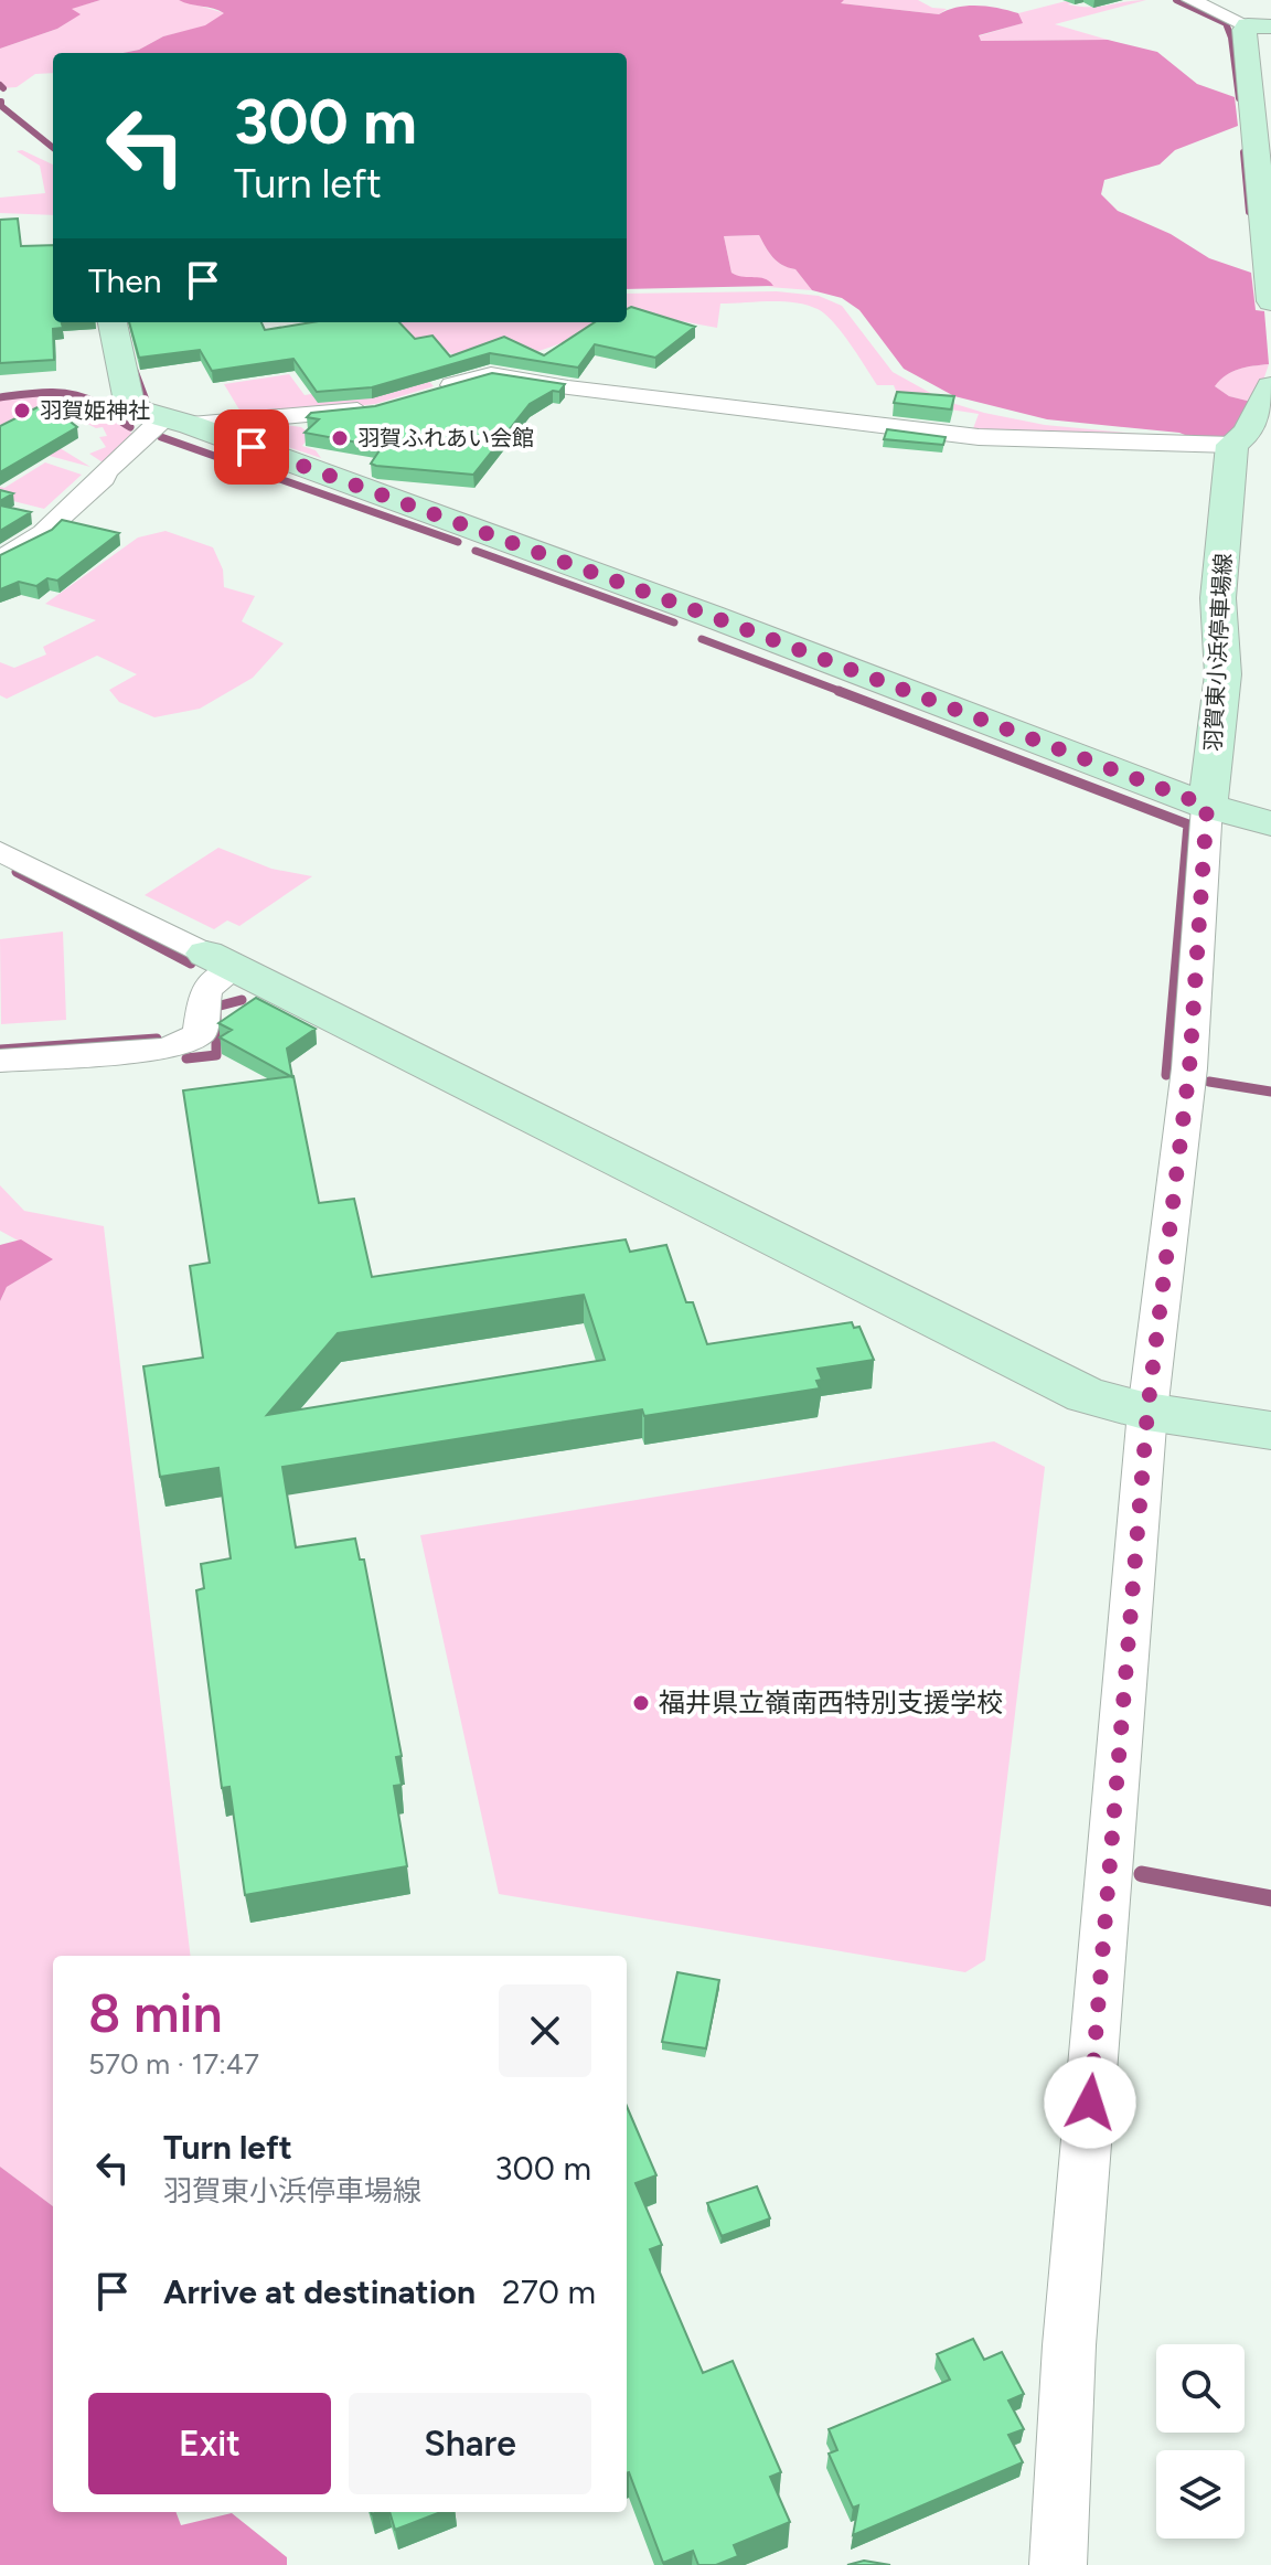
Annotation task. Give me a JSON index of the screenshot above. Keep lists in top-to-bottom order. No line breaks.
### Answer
{"streets":{"main road":["羽賀東小浜停車場線"]},"places":["羽賀姫神社","羽賀ふれあい会館","福井県立嶺南西特別支援学校"],"page":{"turn":["300 m","Turn left"],"then":"Then","heading":["8 min","570 m · 17:47"],"list":[{"name":"Turn left","note":"羽賀東小浜停車場線","value":"300 m"},{"name":"Arrive at destination","value":"270 m"}],"buttons":["Exit","Share"]}}
